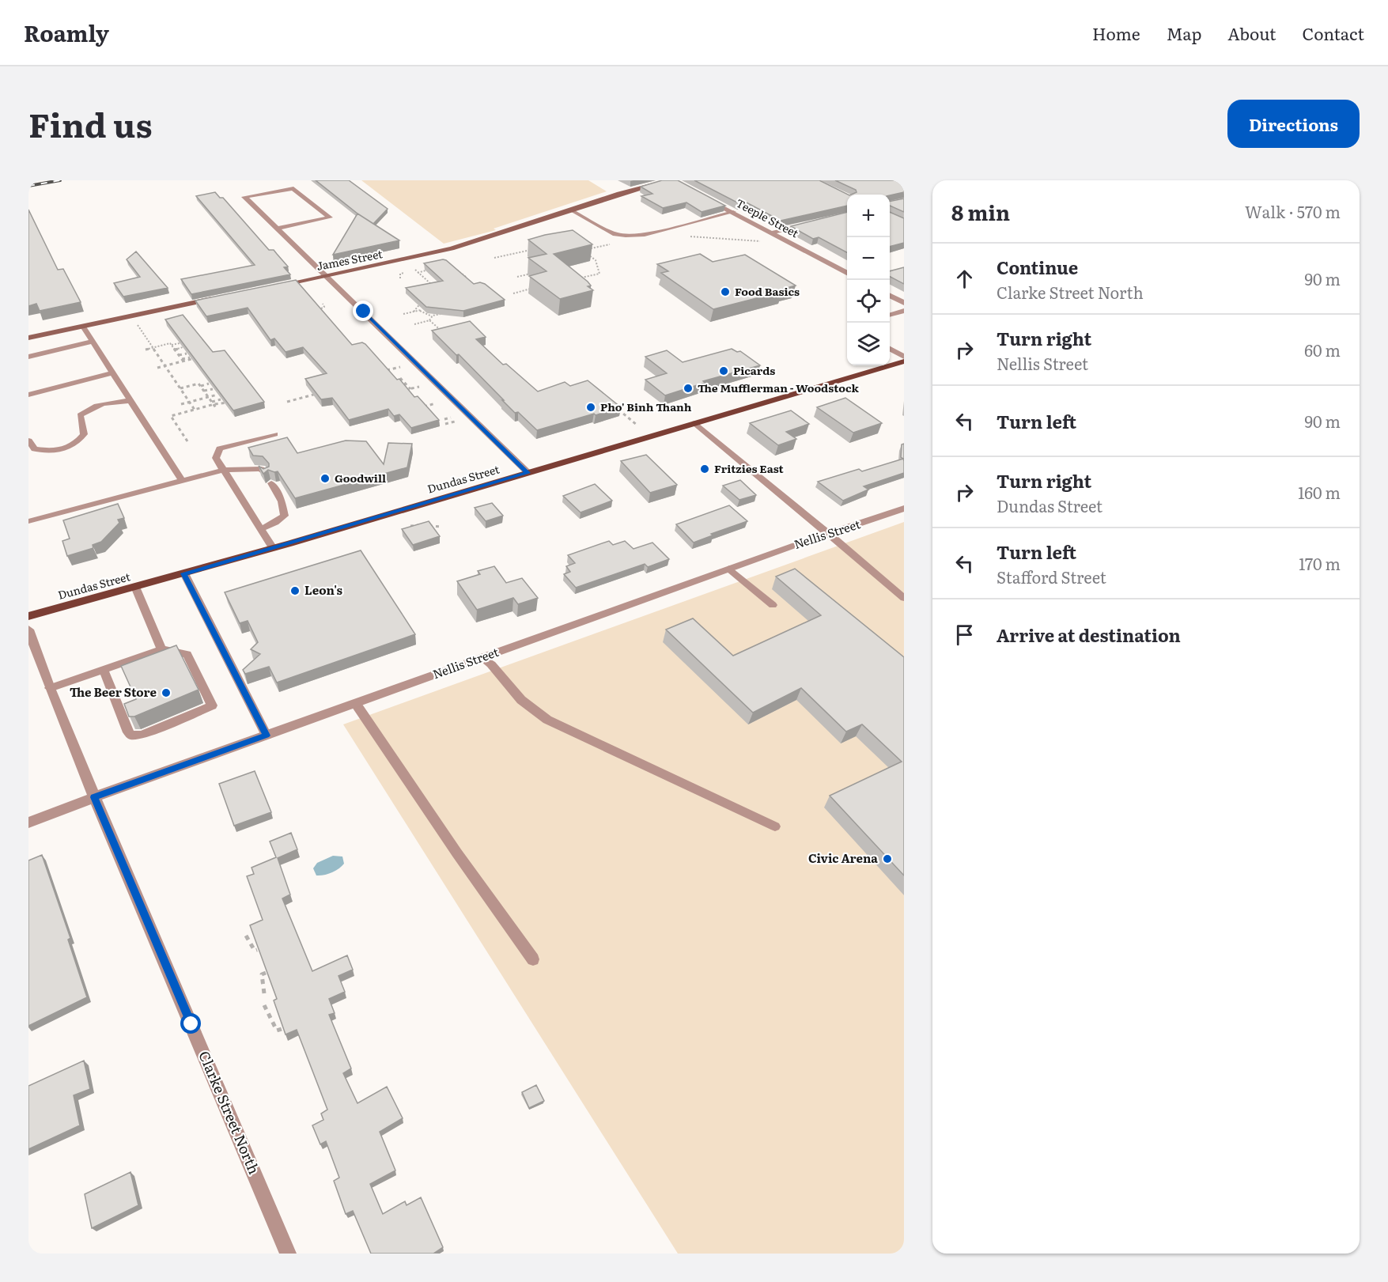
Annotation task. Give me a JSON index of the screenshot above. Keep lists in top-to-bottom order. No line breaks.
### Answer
{"streets":{"main road":["Dundas Street"],"street":["Teeple Street","James Street","Nellis Street","Clarke Street North"]},"crossings":[["Nellis Street","Clarke Street North"]],"places":["Food Basics","Picards","The Mufflerman - Woodstock","Pho' Binh Thanh","Fritzies East","Goodwill","Leon's","The Beer Store","Civic Arena"],"page":{"header":"Roamly","nav":["Home","Map","About","Contact"],"title":"Find us","buttons":"Directions","heading":["8 min","Walk · 570 m"],"map_buttons":["+","−"],"list":[["Continue","Clarke Street North","90 m"],["Turn right","Nellis Street","60 m"],["Turn left","90 m"],["Turn right","Dundas Street","160 m"],["Turn left","Stafford Street","170 m"],"Arrive at destination"]}}
